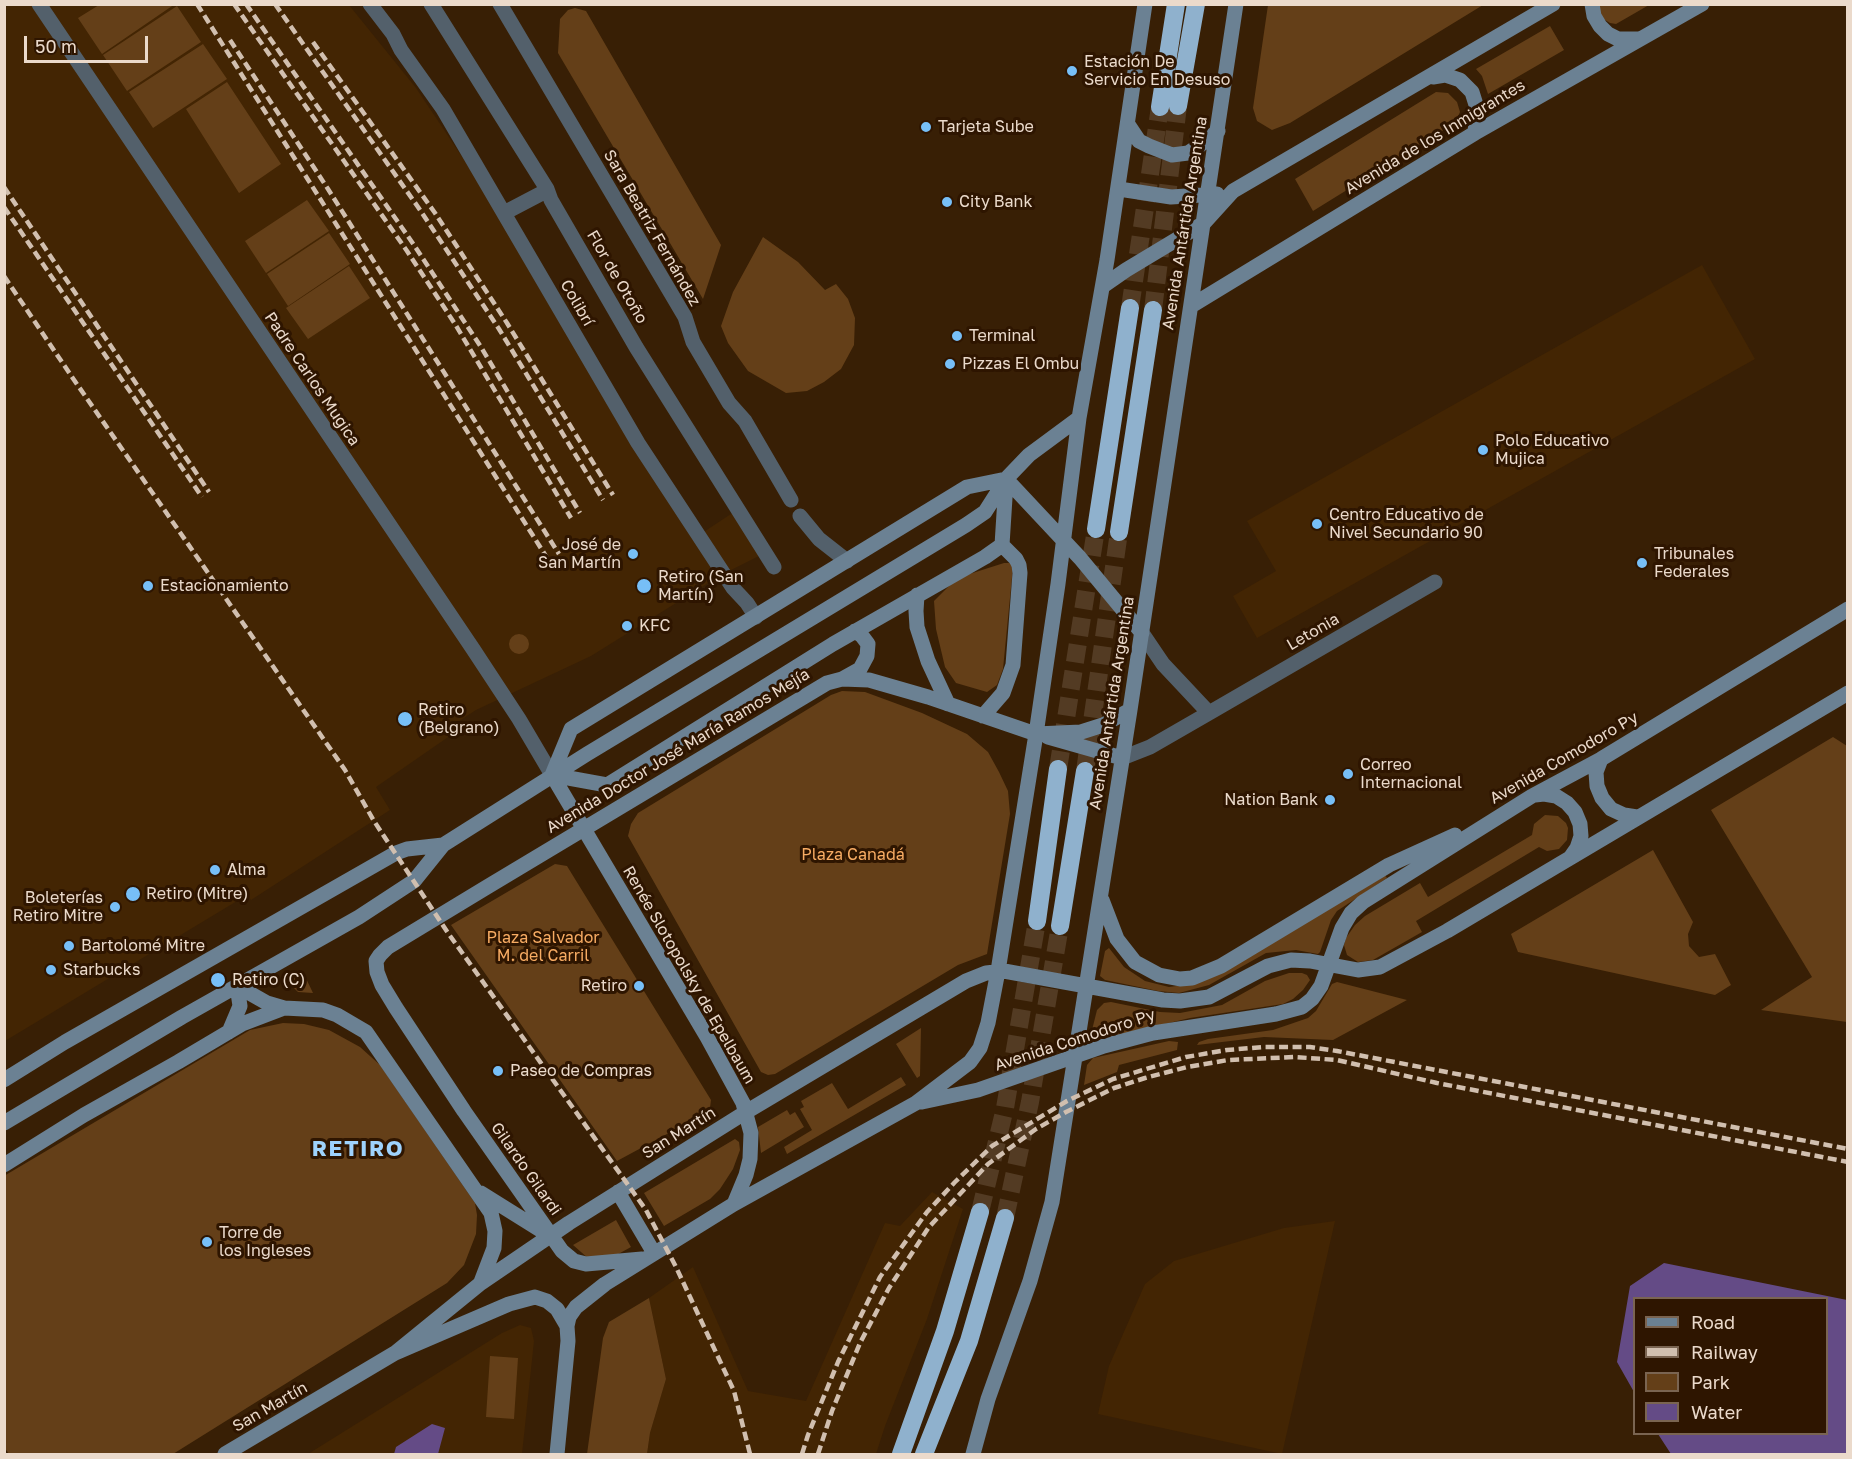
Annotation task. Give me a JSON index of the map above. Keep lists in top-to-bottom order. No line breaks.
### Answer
{"streets":{"main road":["Avenida de los Inmigrantes","Avenida Antártida Argentina","Avenida Doctor José María Ramos Mejía","Avenida Comodoro Py","Renée Slotopolsky de Epelbaum","San Martín","Gilardo Gilardi"],"street":["Sara Beatriz Fernández","Flor de Otoño","Colibrí","Padre Carlos Mugica","Letonia"]},"crossings":[["Avenida de los Inmigrantes","Avenida Antártida Argentina"],["Avenida Antártida Argentina","Letonia"],["Avenida Antártida Argentina","Avenida Doctor José María Ramos Mejía"],["Avenida Antártida Argentina","Avenida Comodoro Py"],["Padre Carlos Mugica","Avenida Doctor José María Ramos Mejía"],["Padre Carlos Mugica","Renée Slotopolsky de Epelbaum"],["Avenida Doctor José María Ramos Mejía","Renée Slotopolsky de Epelbaum"],["Avenida Doctor José María Ramos Mejía","Gilardo Gilardi"],["Avenida Comodoro Py","San Martín"],["Renée Slotopolsky de Epelbaum","San Martín"],["San Martín","Gilardo Gilardi"]],"districts":["RETIRO"],"parks":["Plaza Canadá","Plaza Salvador M. del Carril"],"places":["Estación De Servicio En Desuso","Tarjeta Sube","City Bank","Terminal","Pizzas El Ombu","Polo Educativo Mujica","Centro Educativo de Nivel Secundario 90","José de San Martín","Tribunales Federales","Estacionamiento","Retiro (San Martín)","KFC","Retiro (Belgrano)","Correo Internacional","Nation Bank","Alma","Retiro (Mitre)","Boleterías Retiro Mitre","Bartolomé Mitre","Starbucks","Retiro (C)","Retiro","Paseo de Compras","Torre de los Ingleses"],"legend":["Road","Railway","Park","Water"],"scale_bar":"50 m"}
